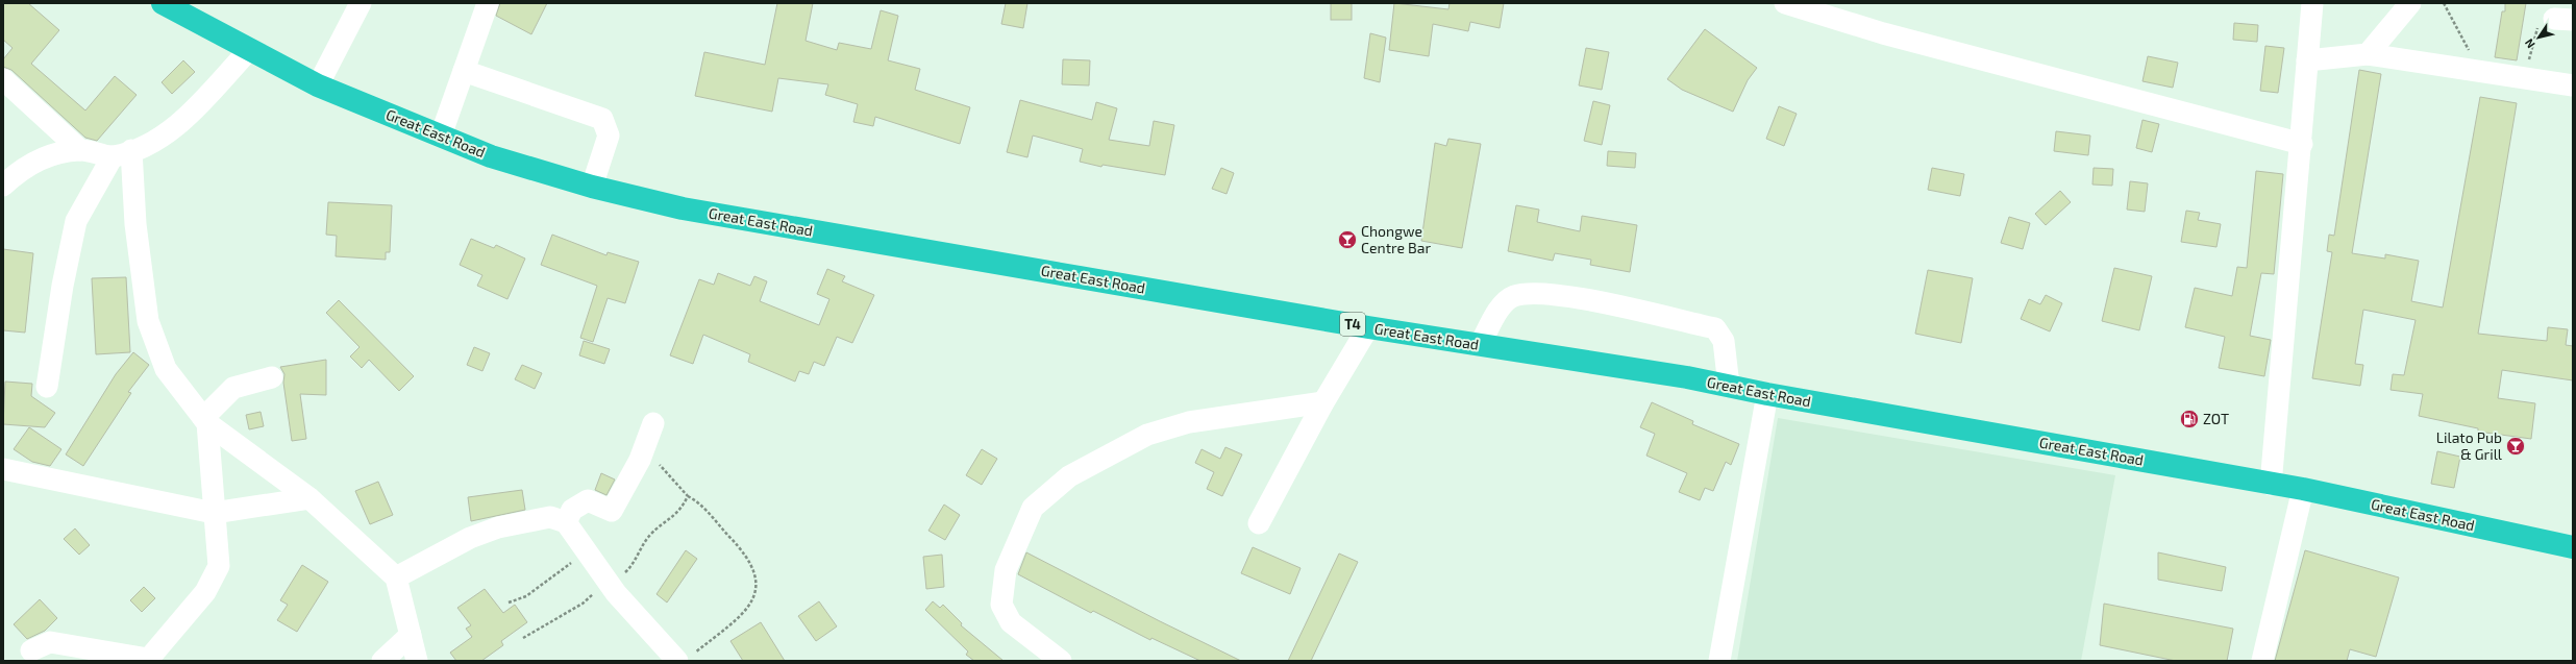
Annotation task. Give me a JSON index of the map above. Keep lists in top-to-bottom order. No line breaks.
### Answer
{"streets":{"highway":["Great East Road","T4"]},"places":{"bar":["Chongwe Centre Bar","Lilato Pub & Grill"],"fuel station":["ZOT"]},"north":"bottom left"}
